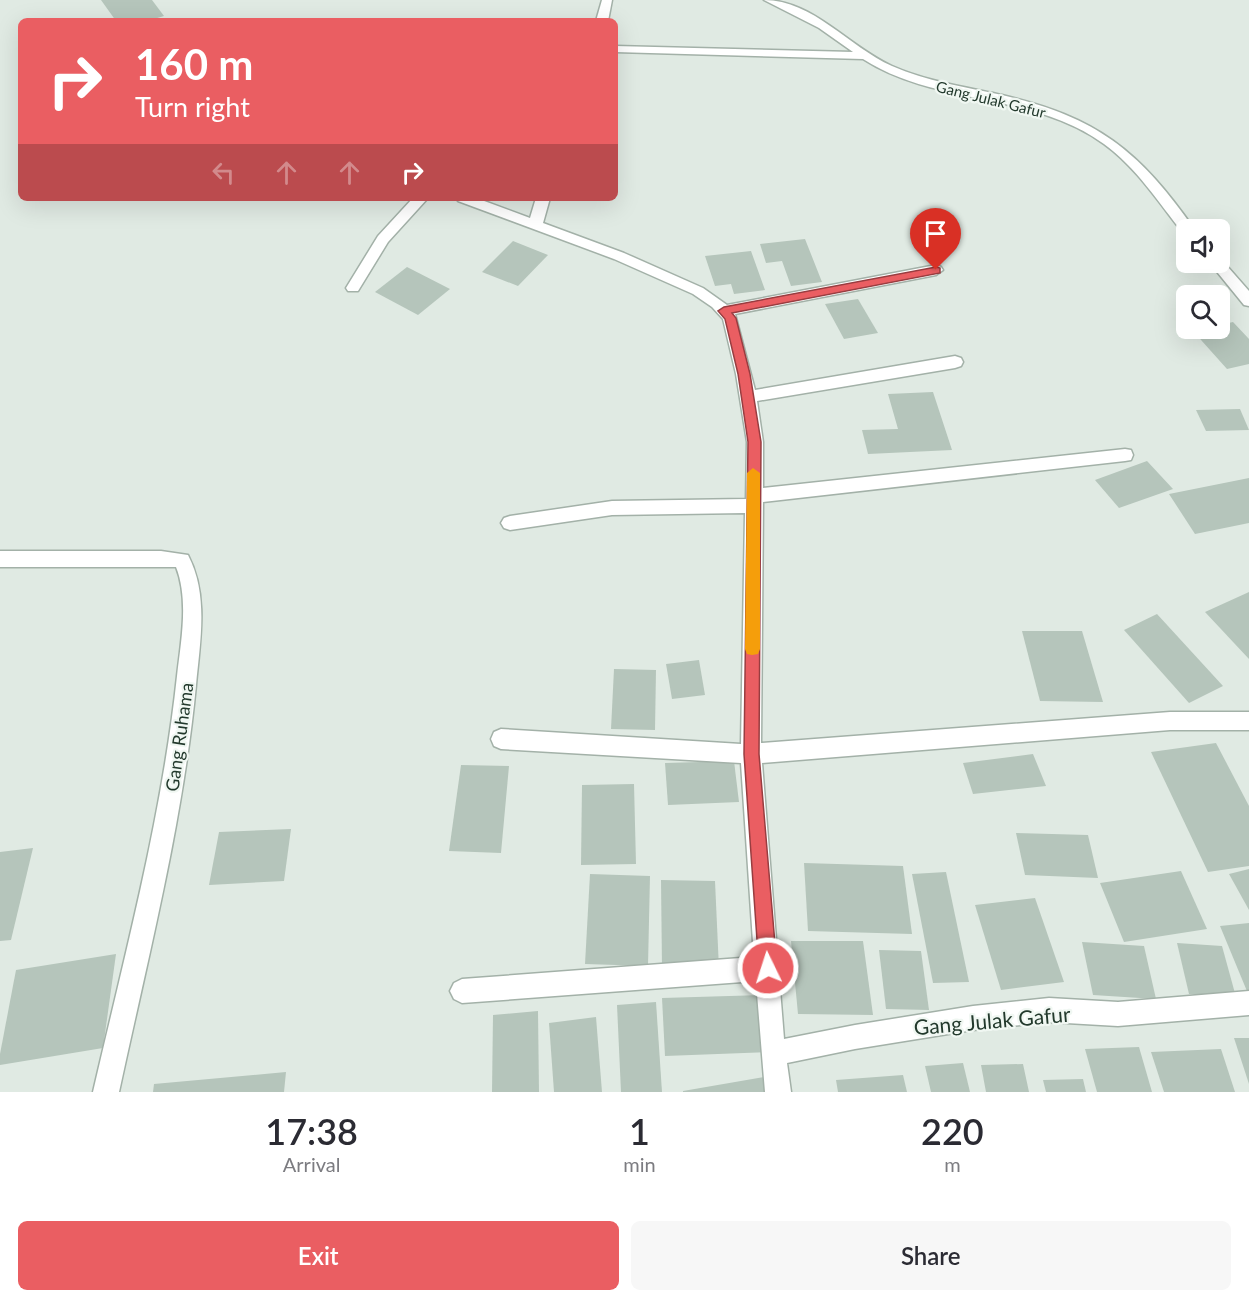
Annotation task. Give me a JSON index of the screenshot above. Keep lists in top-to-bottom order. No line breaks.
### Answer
{"streets":{"street":["Gang Julak Gafur","Gang Ruhama"]},"page":{"turn":["160 m","Turn right"],"eta":["17:38","Arrival","1","min","220","m"],"buttons":["Exit","Share"]}}
